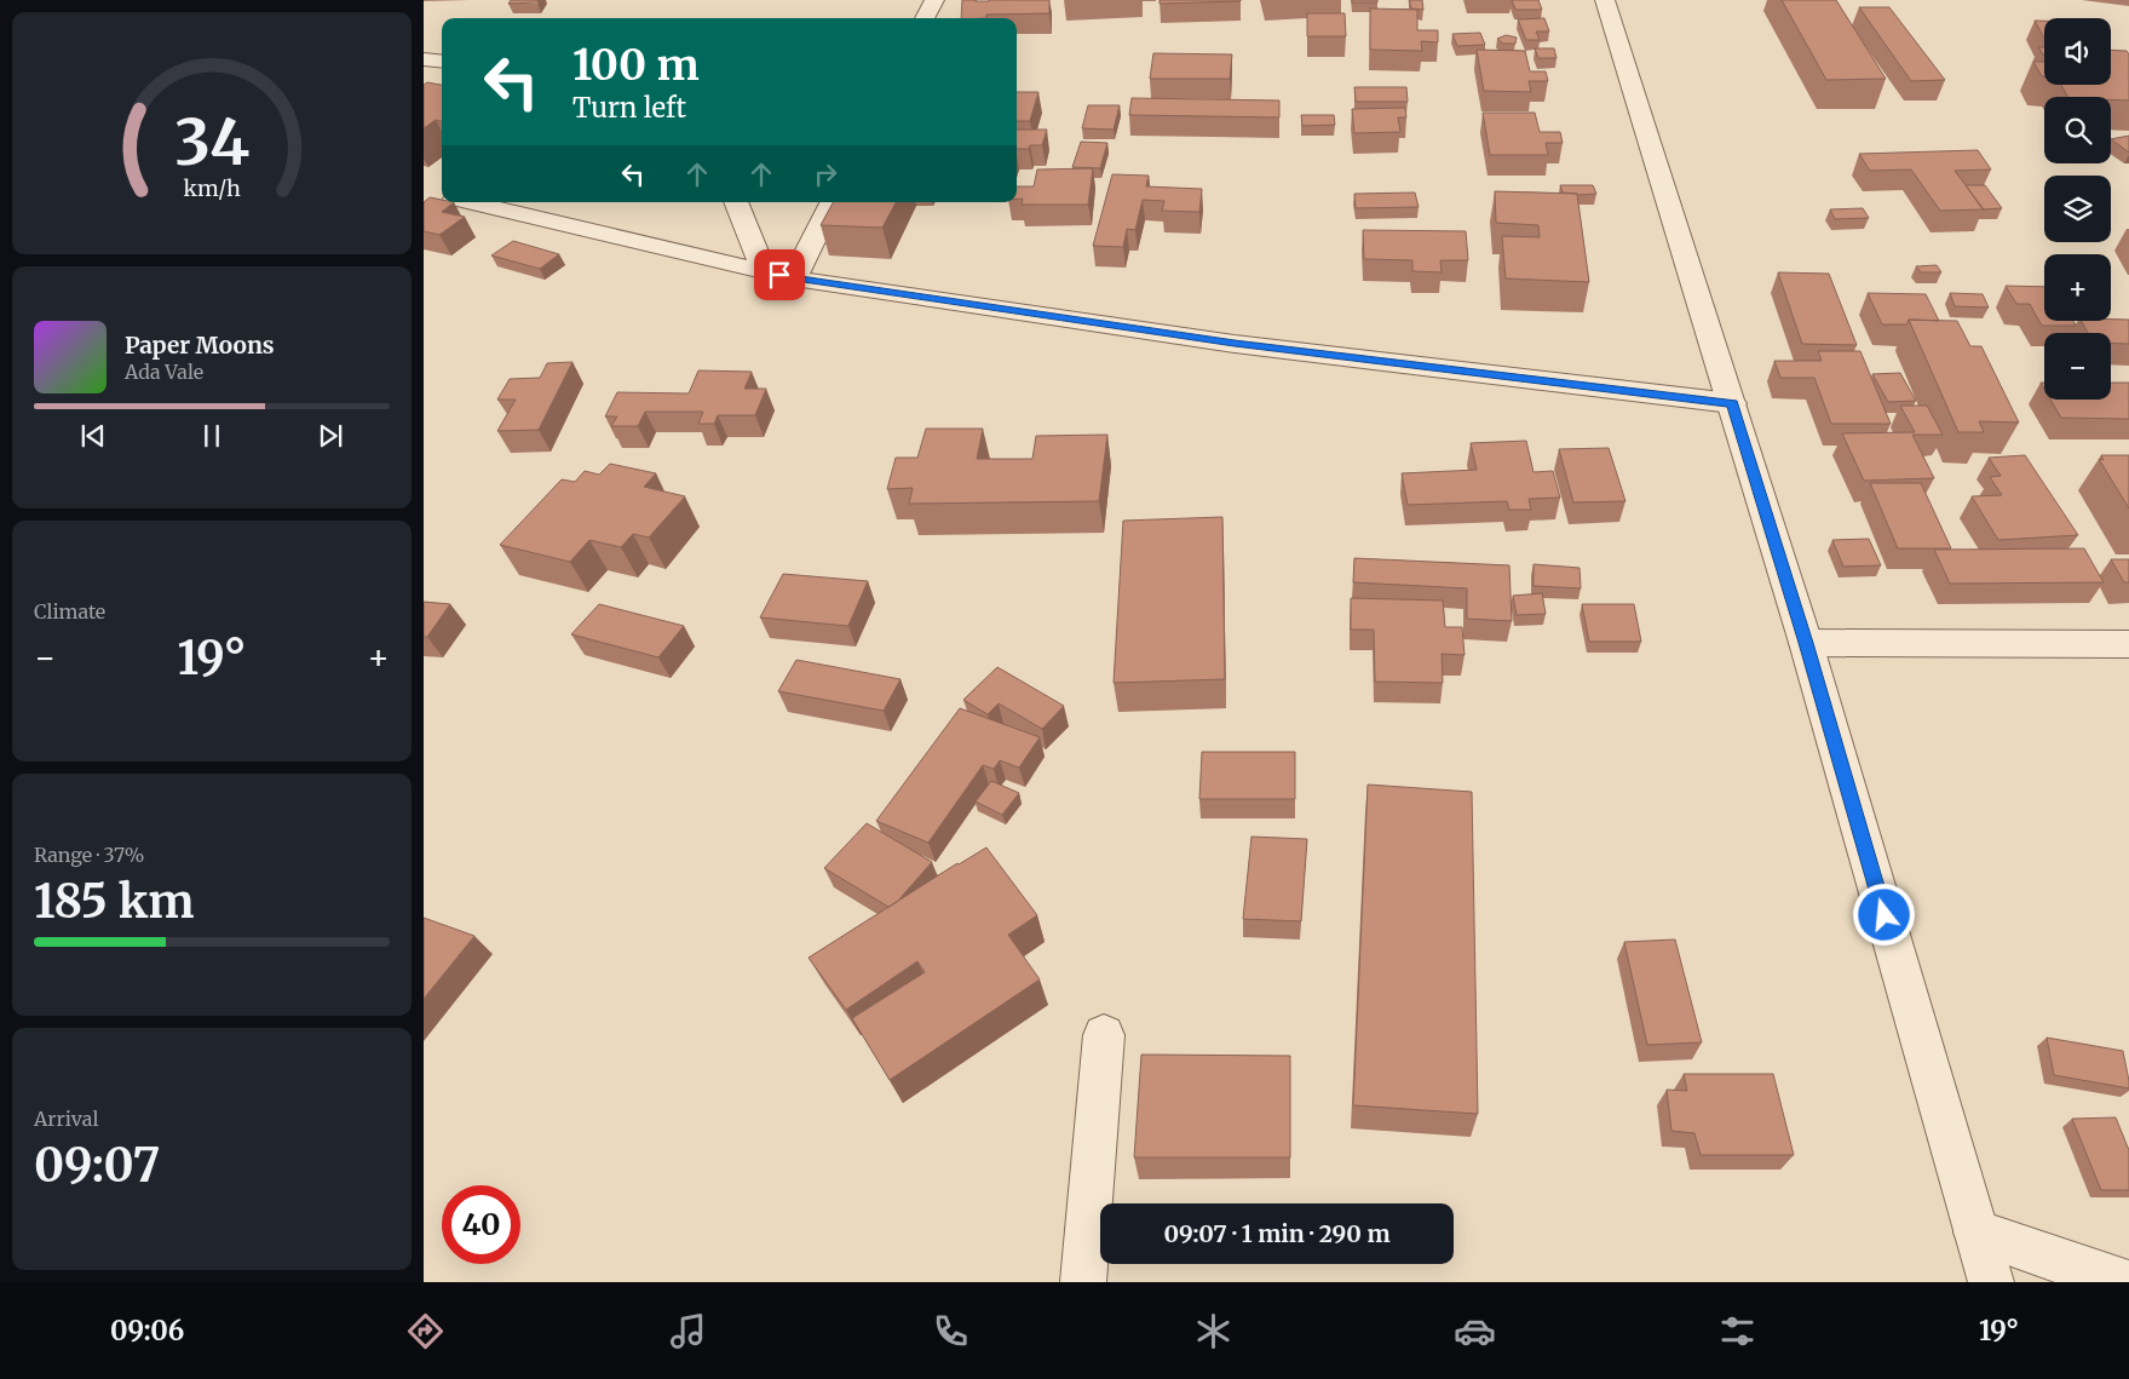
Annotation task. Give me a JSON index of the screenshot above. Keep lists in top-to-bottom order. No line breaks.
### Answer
{"page":{"map_buttons":["+","−"],"turn":["100 m","Turn left"],"song":["Paper Moons","Ada Vale"],"tile":["Climate",["Range · 37%","185 km"],["Arrival","09:07"]],"heat":["−","19°","+"],"limit":"40","trip":"09:07 · 1 min · 290 m","tabs":["09:06","19°"],"gauge":["34","km/h"]}}
